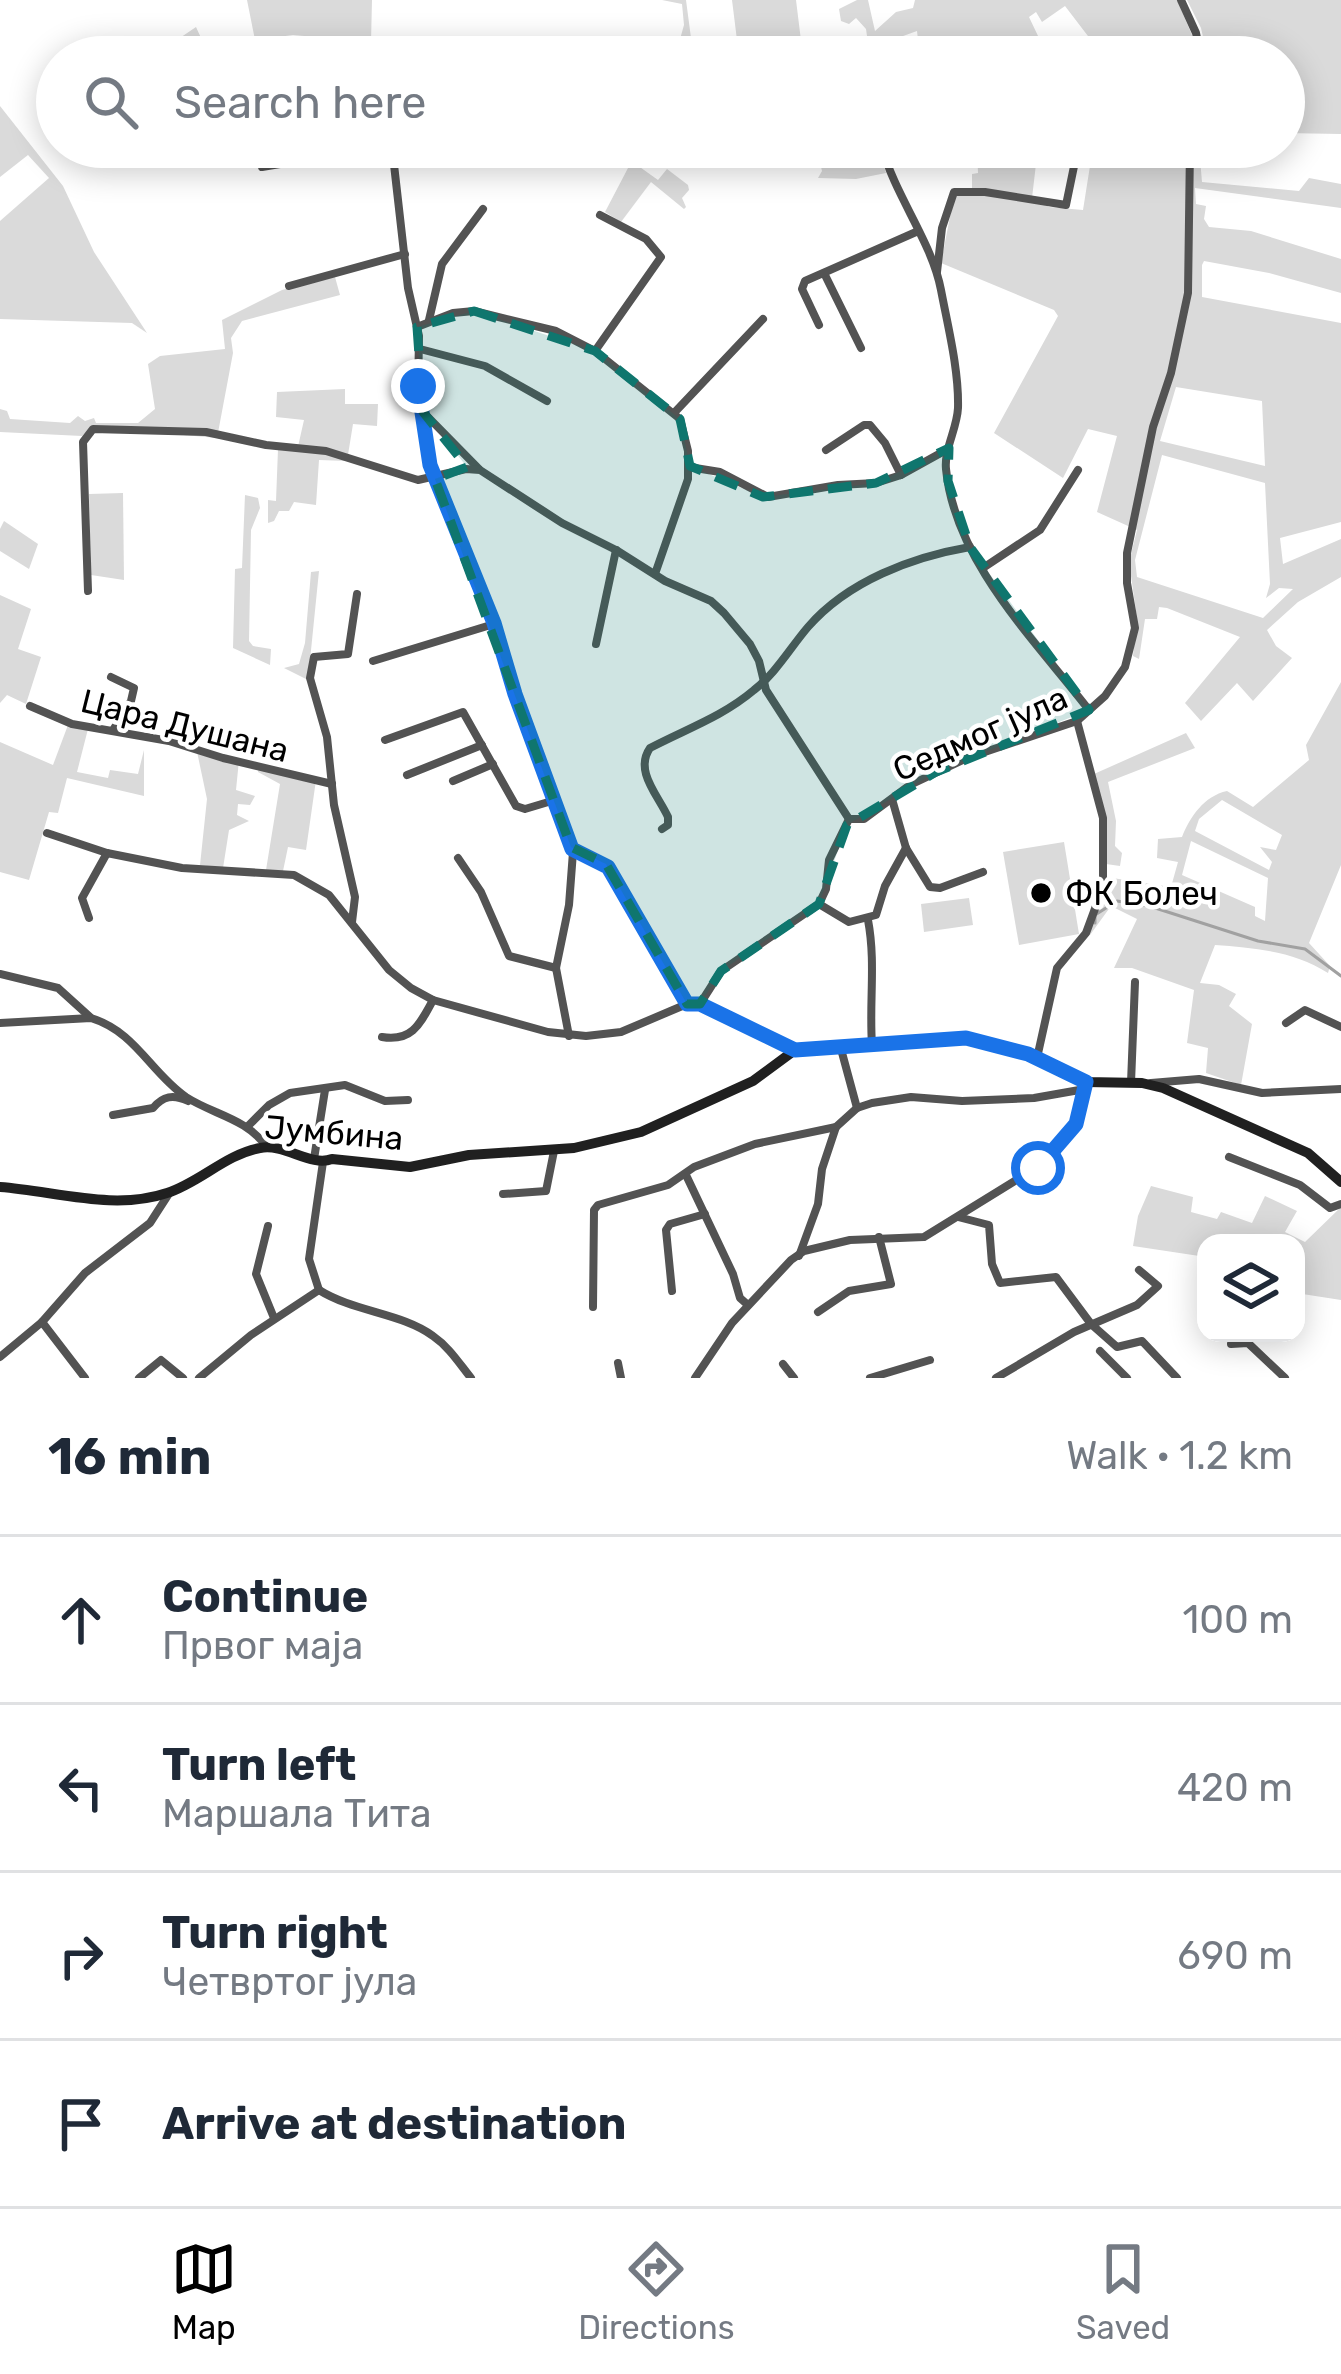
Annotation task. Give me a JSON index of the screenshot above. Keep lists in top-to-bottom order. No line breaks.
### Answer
{"streets":{"street":["Цара Душана","Седмог јула","Јумбина"]},"places":["ФК Болеч"],"page":{"search":"Search here","heading":["16 min","Walk · 1.2 km"],"list":[["Continue","Првог маја","100 m"],["Turn left","Маршала Тита","420 m"],["Turn right","Четвртог јула","690 m"],"Arrive at destination"],"nav":["Map","Directions","Saved"]}}
